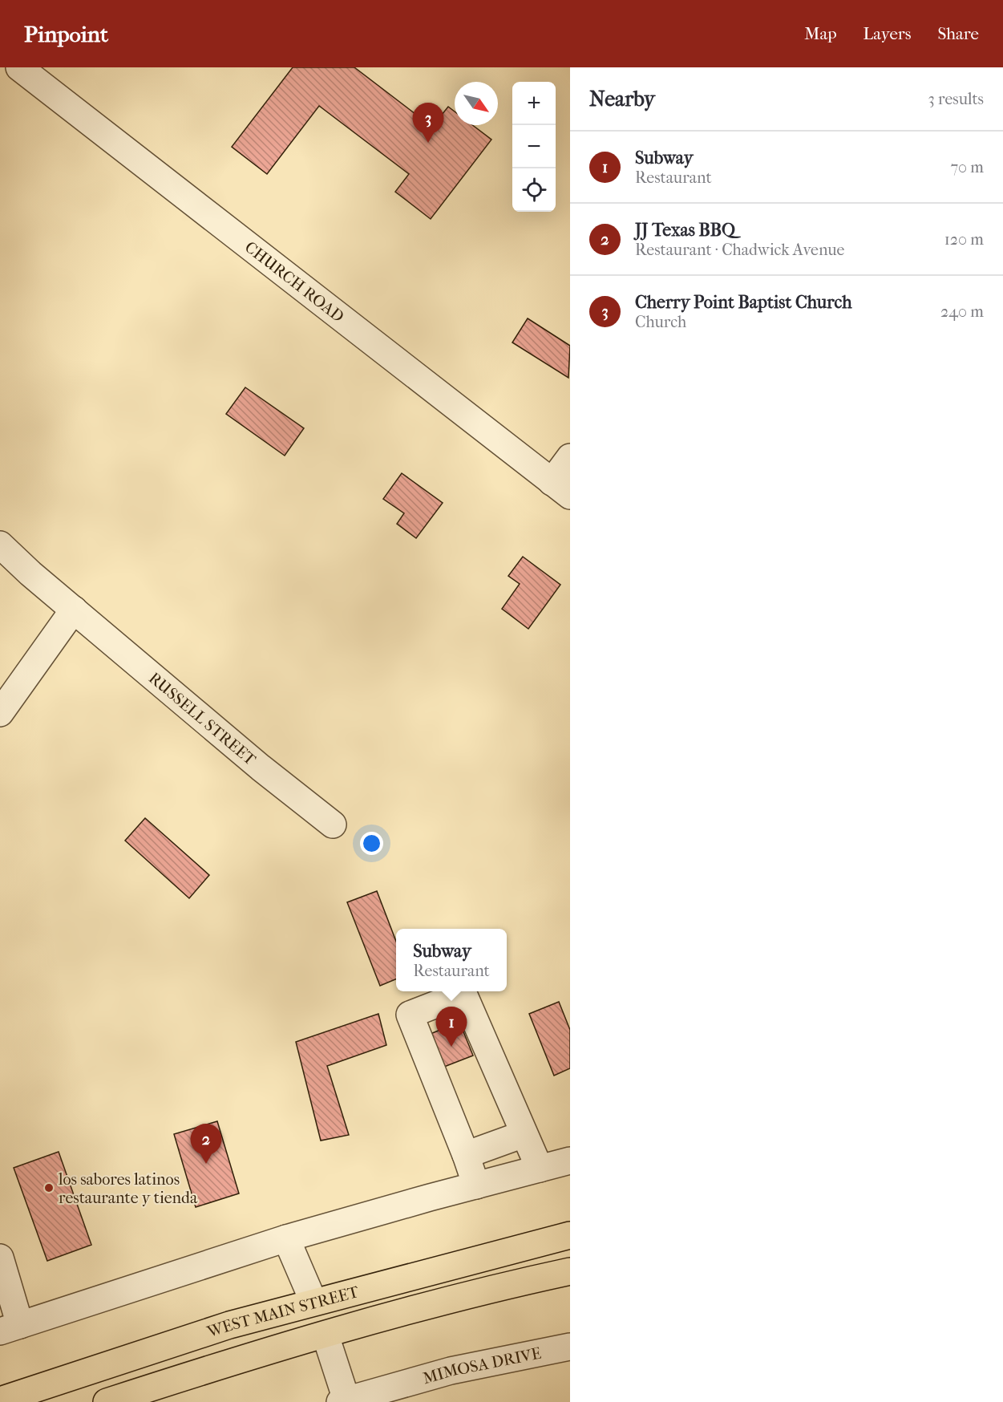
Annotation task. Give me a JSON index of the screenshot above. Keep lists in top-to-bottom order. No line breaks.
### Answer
{"streets":{"main road":["WEST MAIN STREET"],"street":["CHURCH ROAD","RUSSELL STREET","MIMOSA DRIVE"]},"places":["los sabores latinos restaurante y tienda"],"north":"bottom right","page":{"header":"Pinpoint","nav":["Map","Layers","Share"],"heading":["Nearby","3 results"],"map_buttons":["+","−"],"pins":["3","1","2"],"list":[{"mark":"1","name":"Subway","note":"Restaurant","value":"70 m"},{"mark":"2","name":"JJ Texas BBQ","note":"Restaurant · Chadwick Avenue","value":"120 m"},{"mark":"3","name":"Cherry Point Baptist Church","note":"Church","value":"240 m"}],"popup":["Subway","Restaurant"]}}
